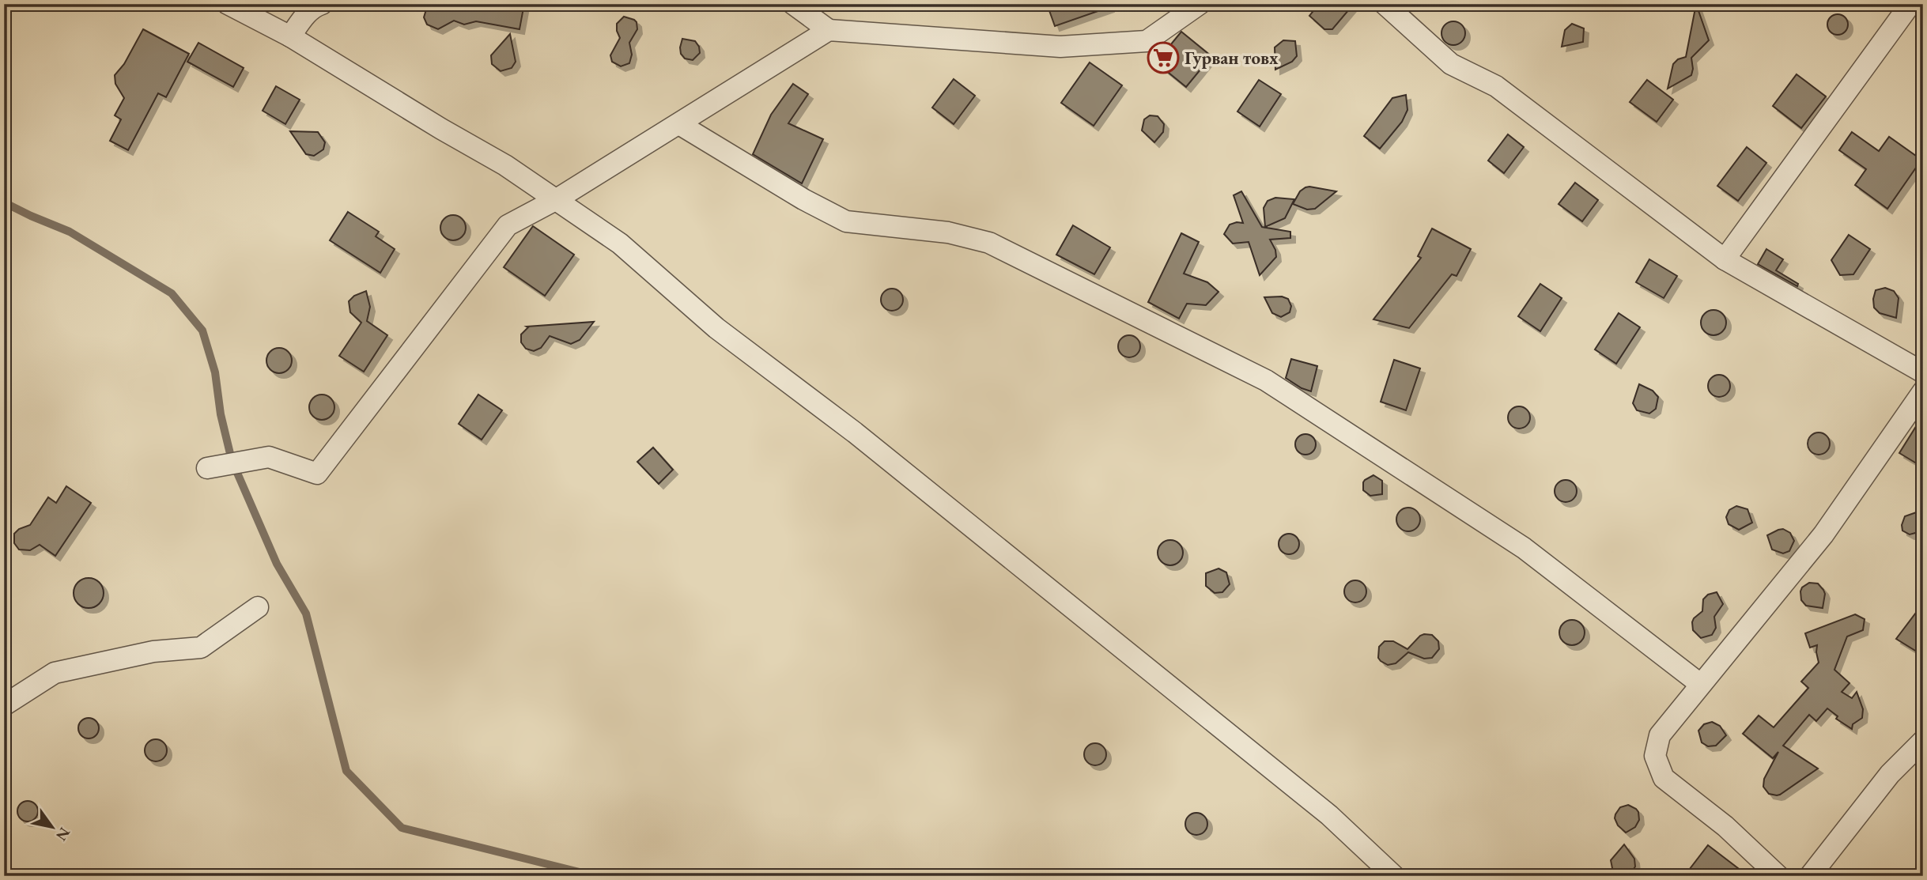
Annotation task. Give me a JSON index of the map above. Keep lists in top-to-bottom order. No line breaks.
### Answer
{"places":{"supermarket":["Гурван товх"]},"north":"bottom right"}
